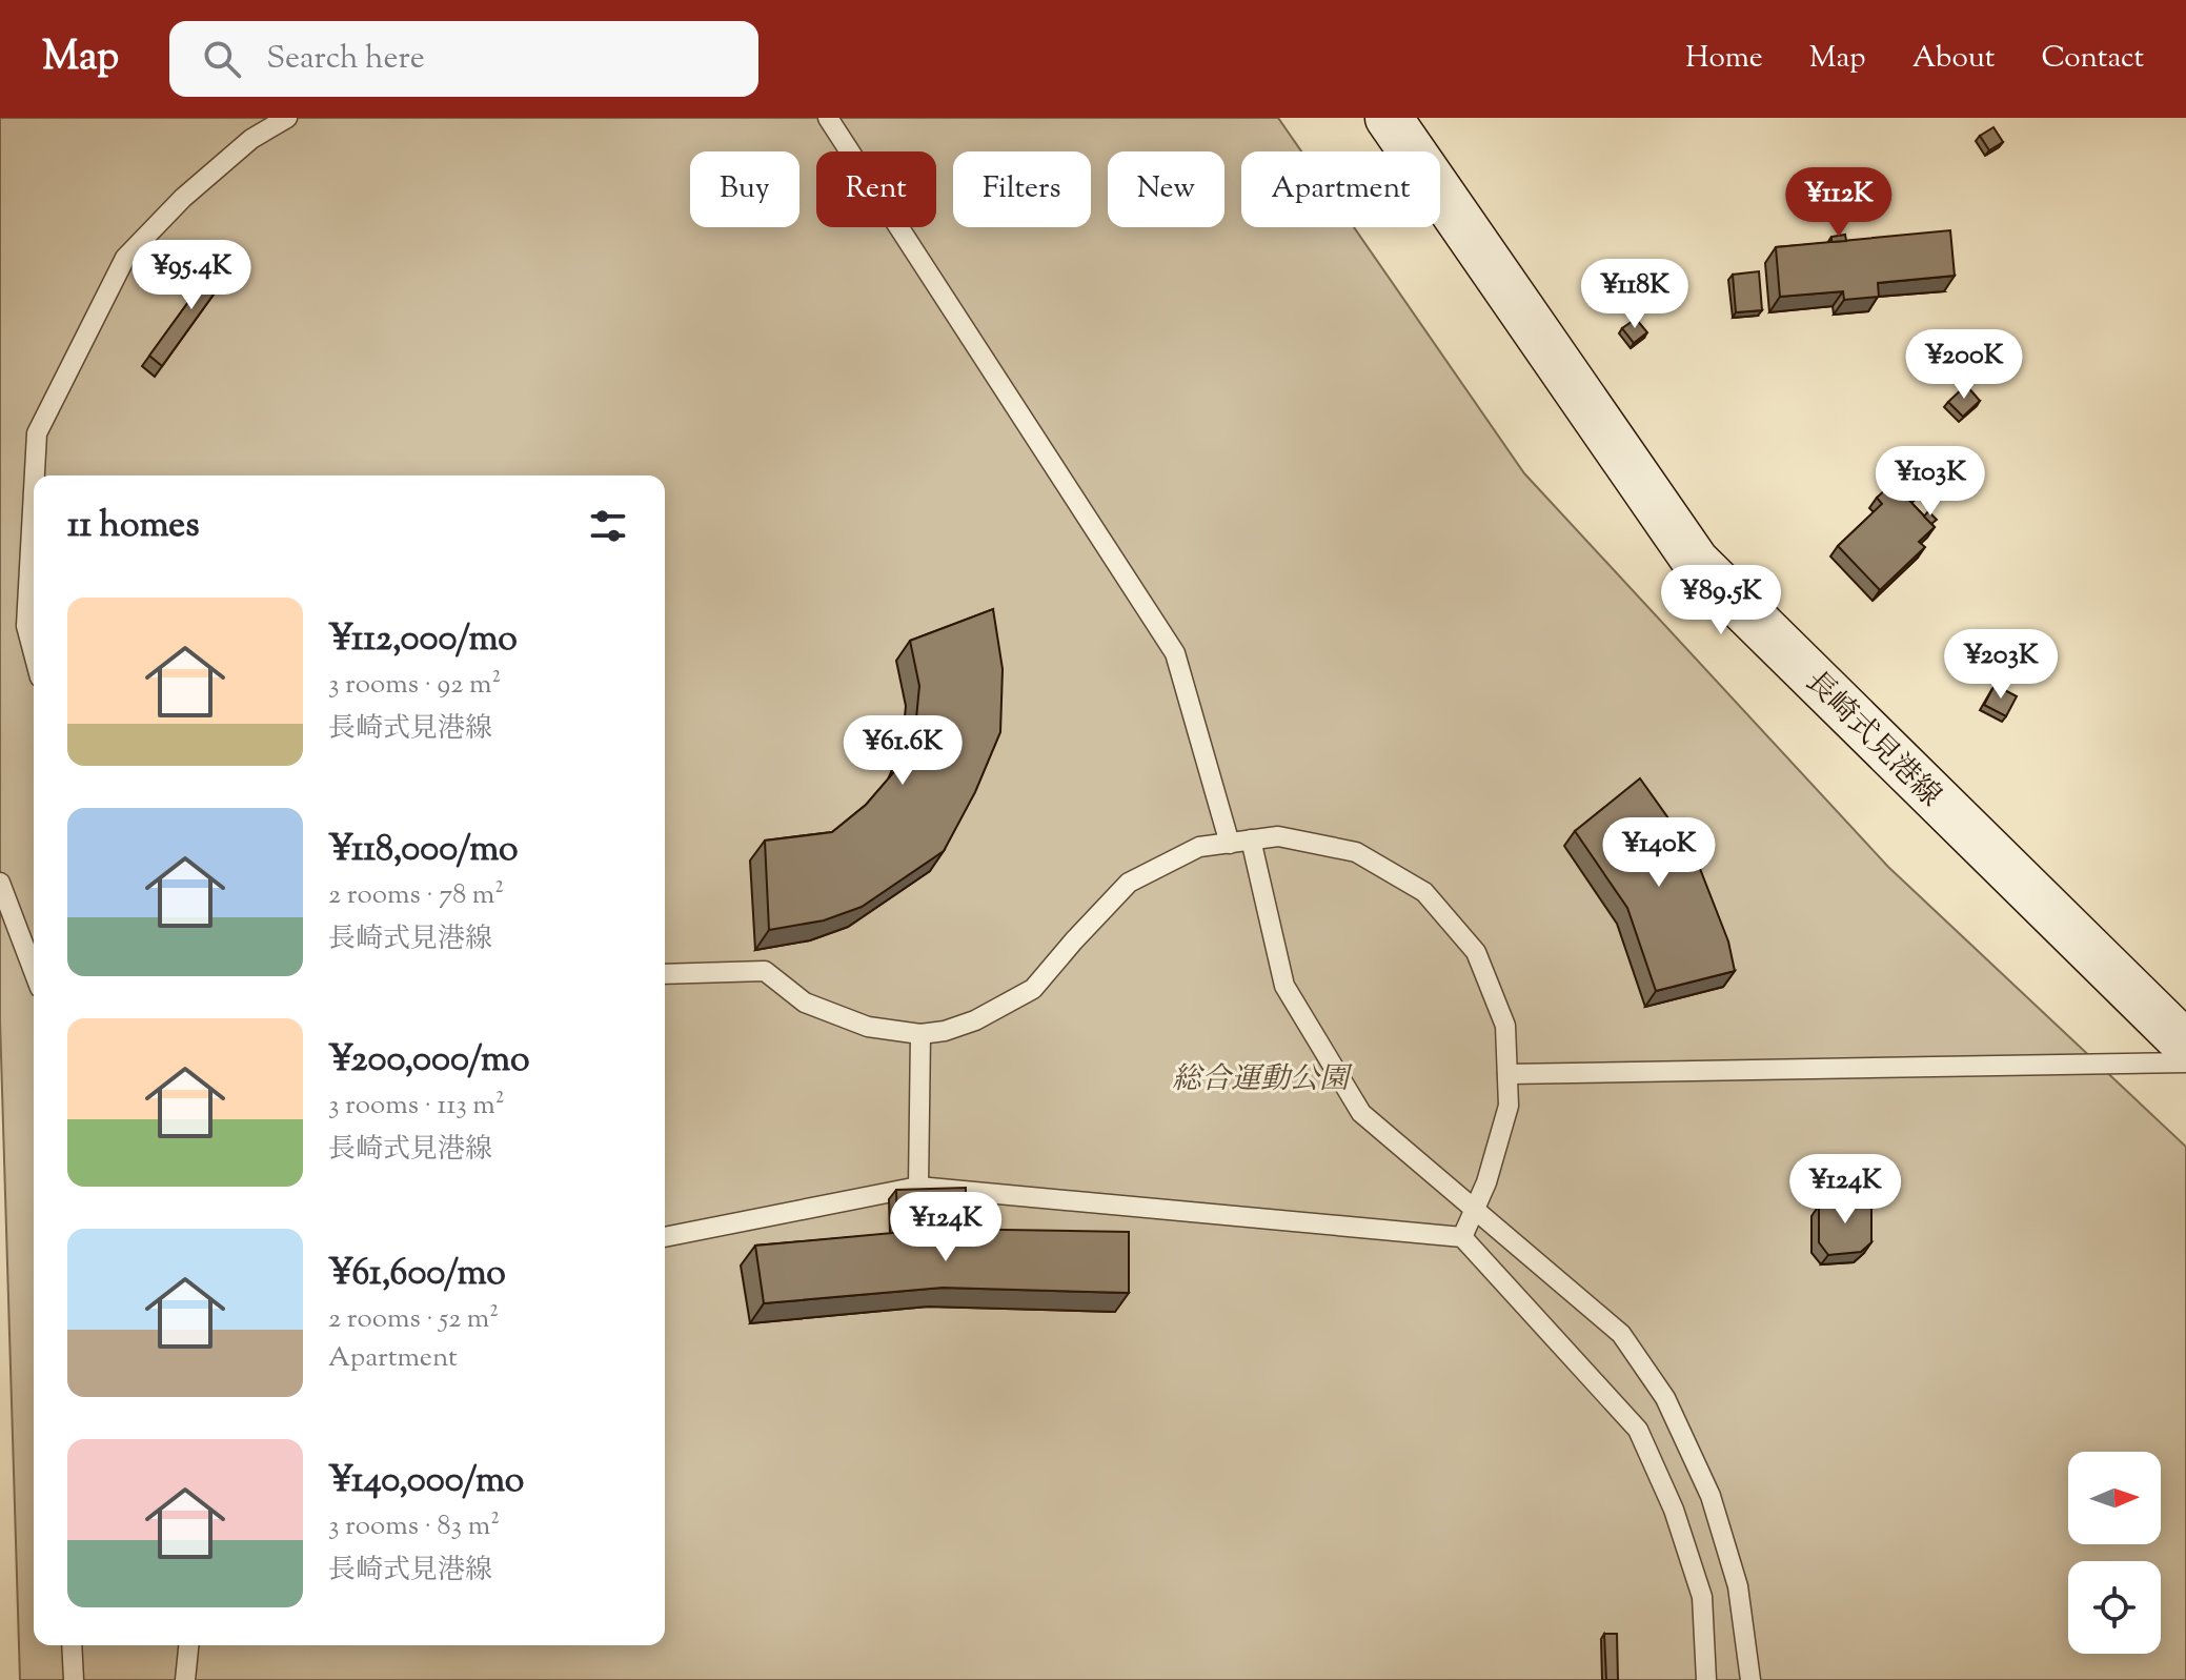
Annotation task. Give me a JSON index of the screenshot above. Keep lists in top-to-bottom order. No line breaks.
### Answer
{"streets":{"main road":["長崎式見港線"]},"parks":["総合運動公園"],"north":"right","page":{"header":"Map","search":"Search here","nav":["Home","Map","About","Contact"],"chip":["Buy","Rent","Filters","New","Apartment"],"price":["¥112K","¥95.4K","¥118K","¥200K","¥103K","¥89.5K","¥203K","¥61.6K","¥140K","¥124K","¥124K"],"heading":"11 homes","list":[{"name":"¥112,000/mo","note":"3 rooms · 92 m² · 長崎式見港線"},{"name":"¥118,000/mo","note":"2 rooms · 78 m² · 長崎式見港線"},{"name":"¥200,000/mo","note":"3 rooms · 113 m² · 長崎式見港線"},{"name":"¥61,600/mo","note":"2 rooms · 52 m² · Apartment"},{"name":"¥140,000/mo","note":"3 rooms · 83 m² · 長崎式見港線"}]}}
